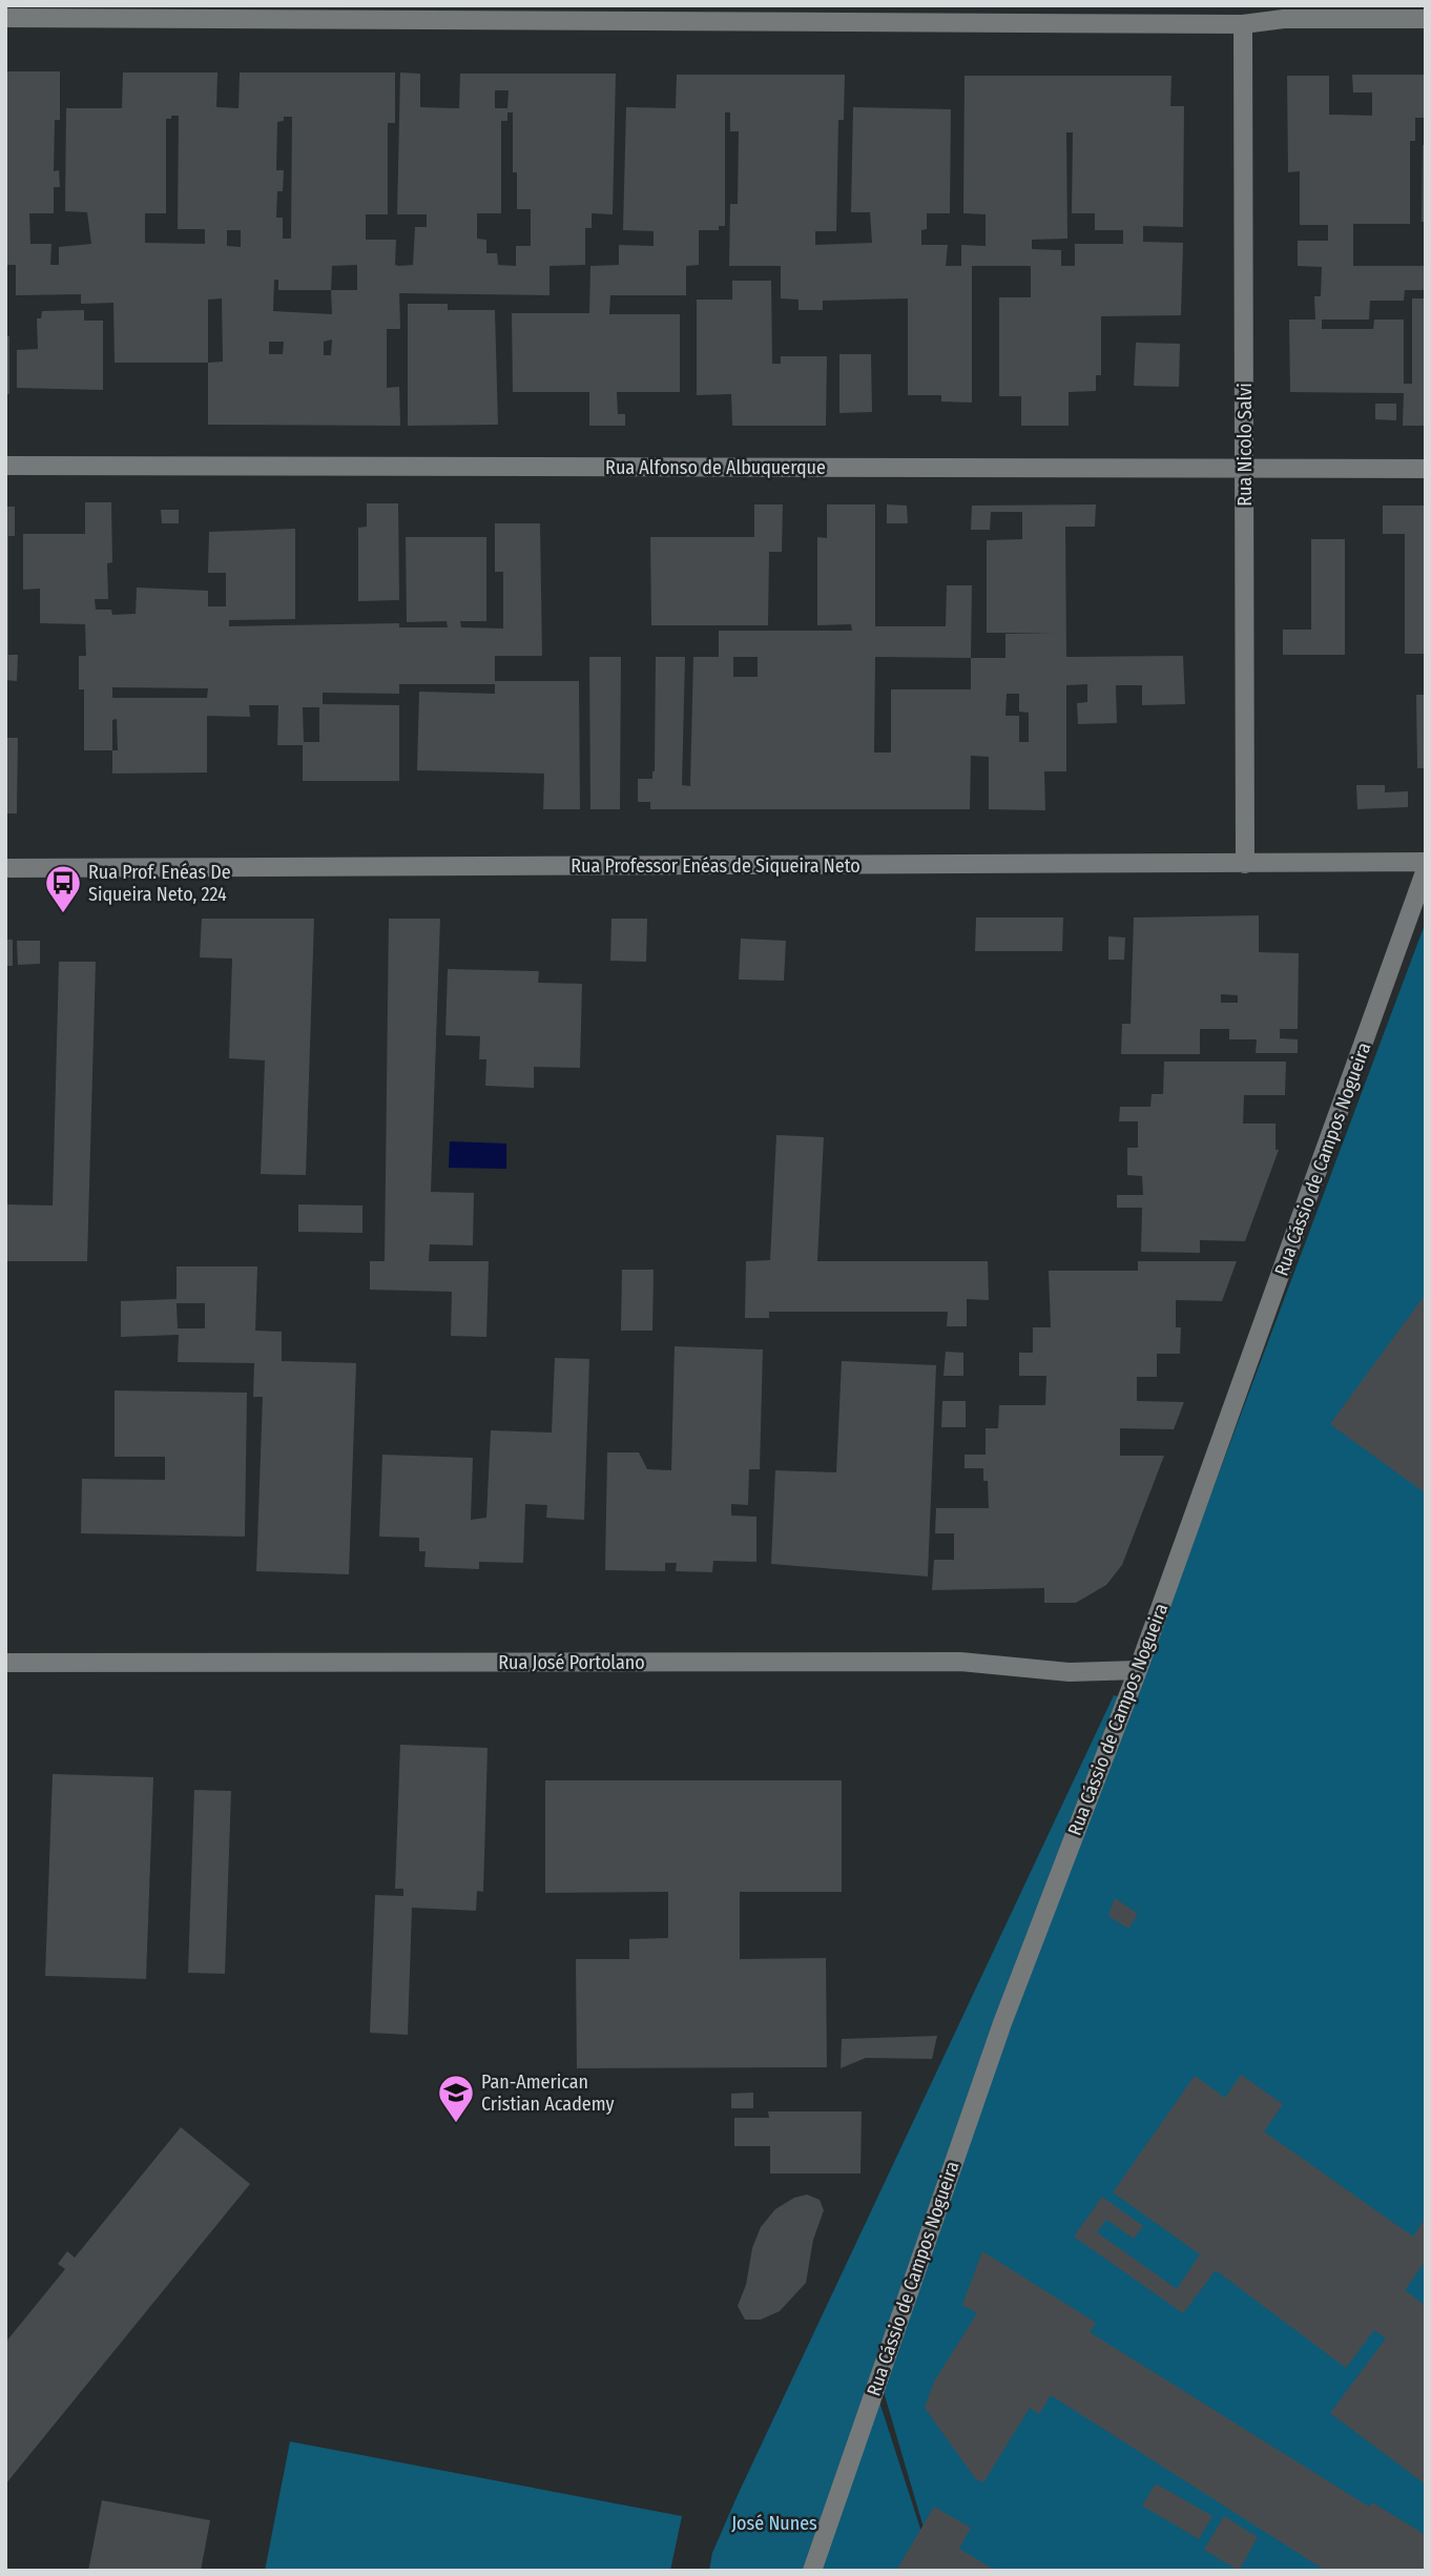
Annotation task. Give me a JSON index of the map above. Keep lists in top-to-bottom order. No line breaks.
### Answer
{"streets":{"street":["Rua Nicolo Salvi","Rua Alfonso de Albuquerque","Rua Professor Enéas de Siqueira Neto","Rua Cássio de Campos Nogueira","Rua José Portolano"]},"crossings":[["Rua Nicolo Salvi","Rua Alfonso de Albuquerque"],["Rua Nicolo Salvi","Rua Professor Enéas de Siqueira Neto"],["Rua Cássio de Campos Nogueira","Rua José Portolano"]],"parks":["José Nunes"],"places":{"bus stop":["Rua Prof. Enéas De Siqueira Neto, 224"],"school or university":["Pan-American Cristian Academy"]}}
